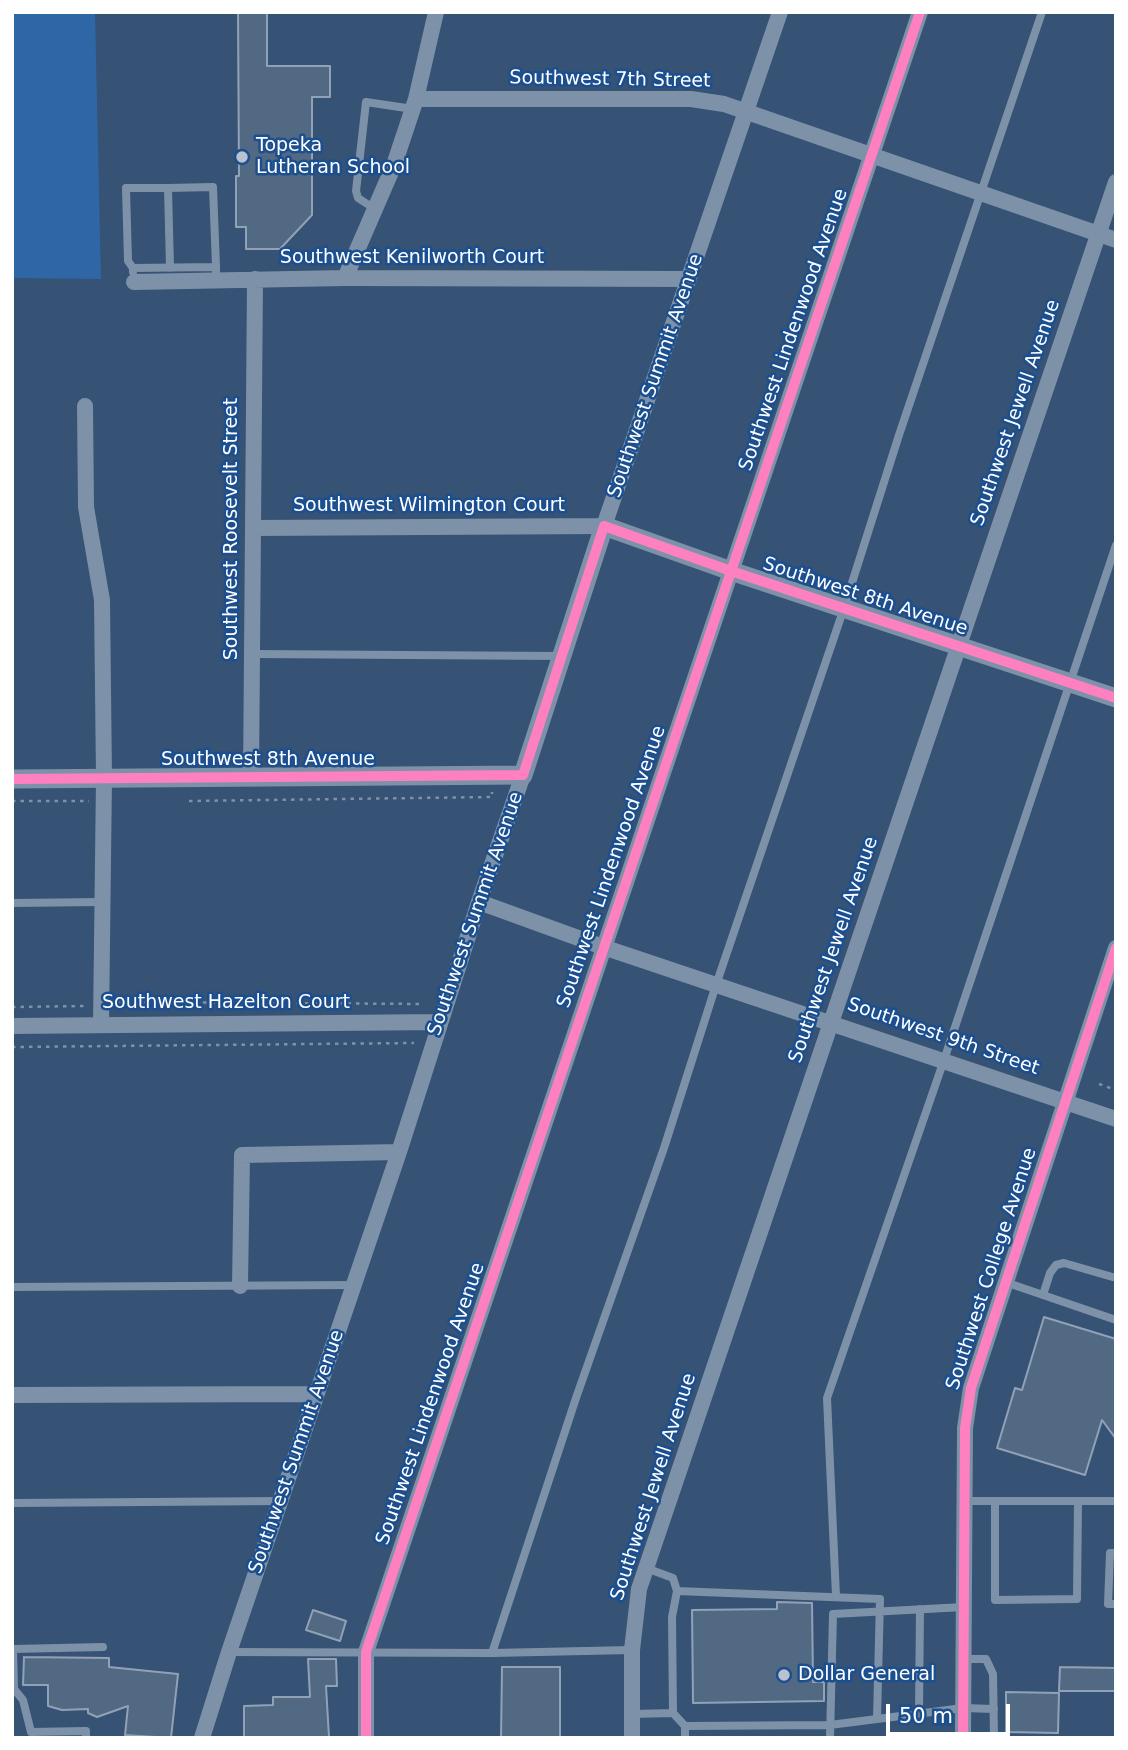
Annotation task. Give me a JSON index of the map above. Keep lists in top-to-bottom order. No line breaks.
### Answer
{"streets":{"street":["Southwest 7th Street","Southwest Kenilworth Court","Southwest Lindenwood Avenue","Southwest Summit Avenue","Southwest Jewell Avenue","Southwest Wilmington Court","Southwest Roosevelt Street","Southwest 8th Avenue","Southwest Hazelton Court","Southwest 9th Street","Southwest College Avenue"]},"crossings":[["Southwest 7th Street","Southwest Lindenwood Avenue"],["Southwest 7th Street","Southwest Summit Avenue"],["Southwest 7th Street","Southwest Jewell Avenue"],["Southwest Kenilworth Court","Southwest Summit Avenue"],["Southwest Kenilworth Court","Southwest Roosevelt Street"],["Southwest Lindenwood Avenue","Southwest 8th Avenue"],["Southwest Lindenwood Avenue","Southwest 9th Street"],["Southwest Summit Avenue","Southwest Wilmington Court"],["Southwest Summit Avenue","Southwest 8th Avenue"],["Southwest Summit Avenue","Southwest Hazelton Court"],["Southwest Summit Avenue","Southwest 9th Street"],["Southwest Jewell Avenue","Southwest 8th Avenue"],["Southwest Jewell Avenue","Southwest 9th Street"],["Southwest Wilmington Court","Southwest Roosevelt Street"],["Southwest Wilmington Court","Southwest 8th Avenue"],["Southwest Roosevelt Street","Southwest 8th Avenue"],["Southwest 9th Street","Southwest College Avenue"]],"places":["Topeka Lutheran School","Dollar General"],"scale_bar":"50 m"}
